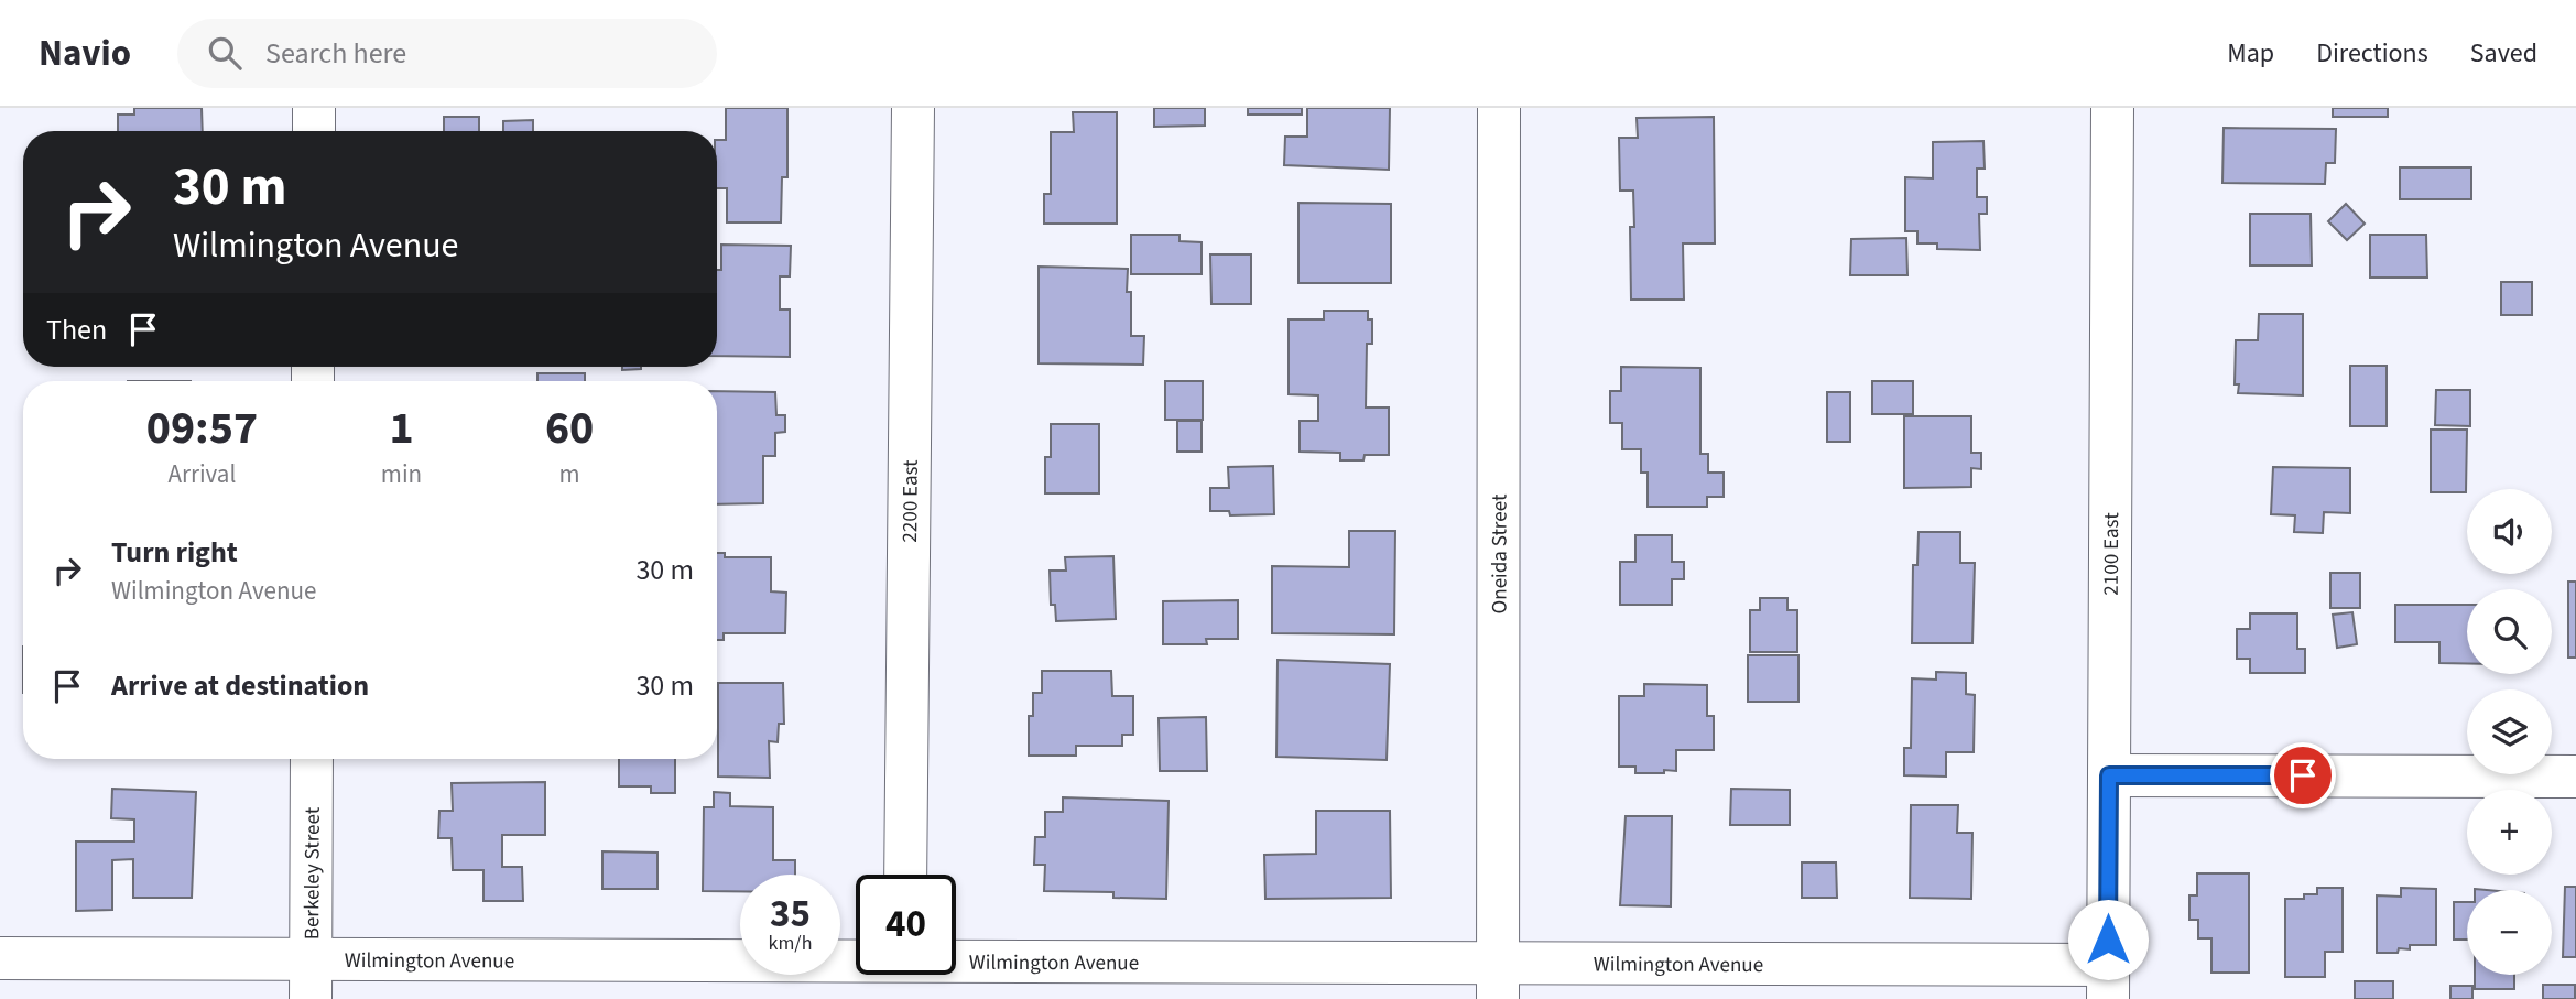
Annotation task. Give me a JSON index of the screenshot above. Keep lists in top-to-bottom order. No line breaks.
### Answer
{"streets":{"street":["2200 East","Oneida Street","2100 East","Berkeley Street","Wilmington Avenue"]},"crossings":[["Oneida Street","Wilmington Avenue"],["2100 East","Wilmington Avenue"],["Berkeley Street","Wilmington Avenue"]],"page":{"header":"Navio","search":"Search here","nav":["Map","Directions","Saved"],"turn":["30 m","Wilmington Avenue"],"then":"Then","eta":["09:57","Arrival","1","min","60","m"],"map_buttons":["+","−"],"list":[{"name":"Turn right","note":"Wilmington Avenue","value":"30 m"},{"name":"Arrive at destination","value":"30 m"}],"speed":"35 km/h","limit":"40"}}
